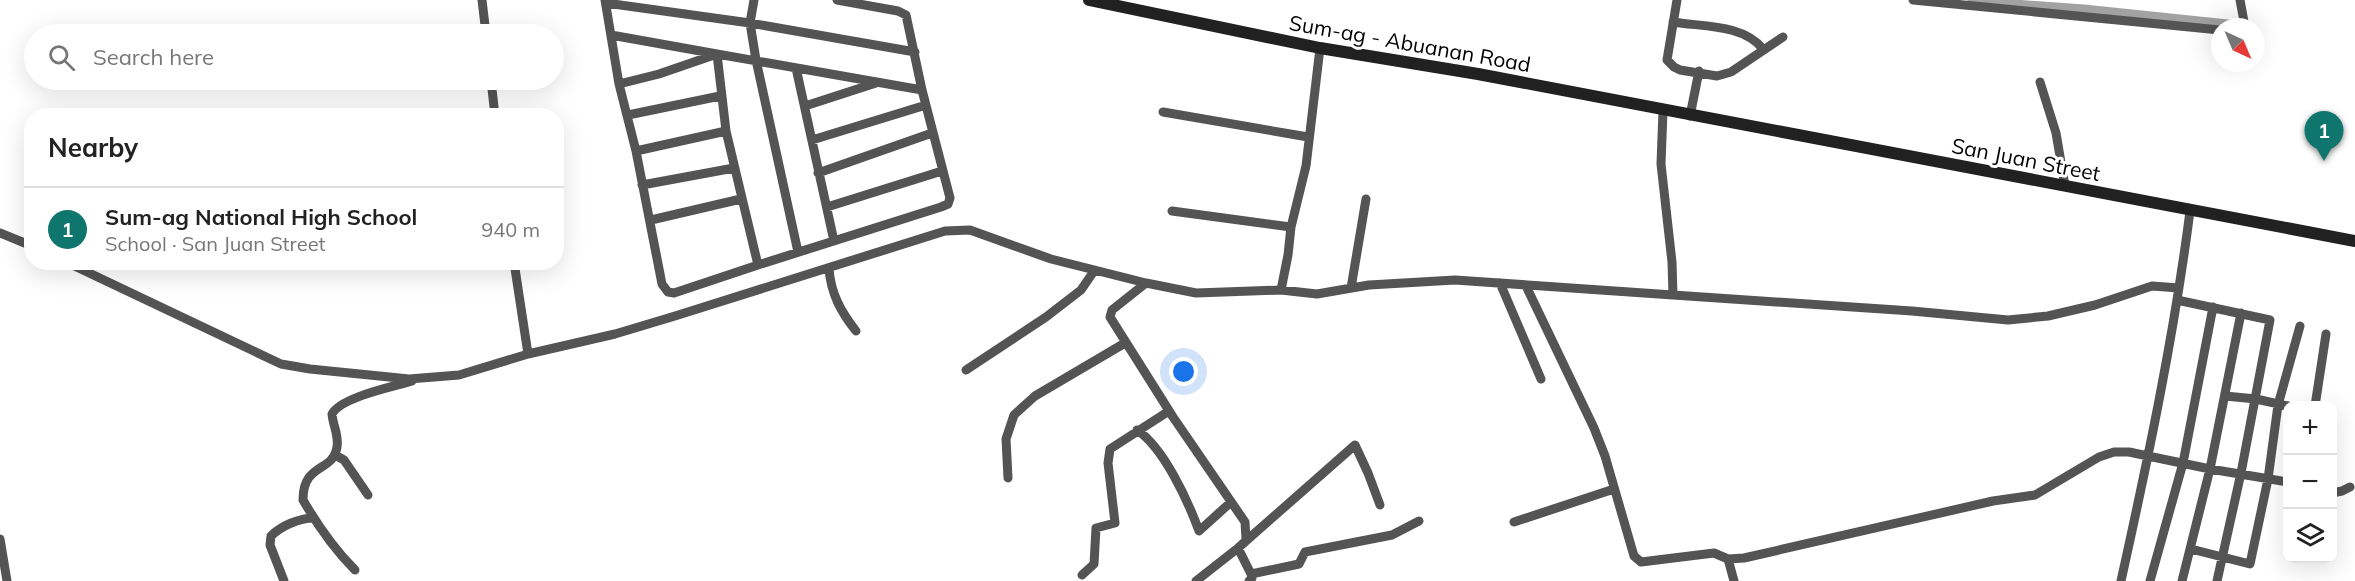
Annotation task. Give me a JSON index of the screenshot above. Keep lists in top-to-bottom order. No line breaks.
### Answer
{"streets":{"main road":["Sum-ag - Abuanan Road","San Juan Street"]},"crossings":[["Sum-ag - Abuanan Road","San Juan Street"]],"north":"bottom right","page":{"search":"Search here","heading":"Nearby","pins":"1","list":[{"mark":"1","name":"Sum-ag National High School","note":"School · San Juan Street","value":"940 m"}],"map_buttons":["+","−"]}}
